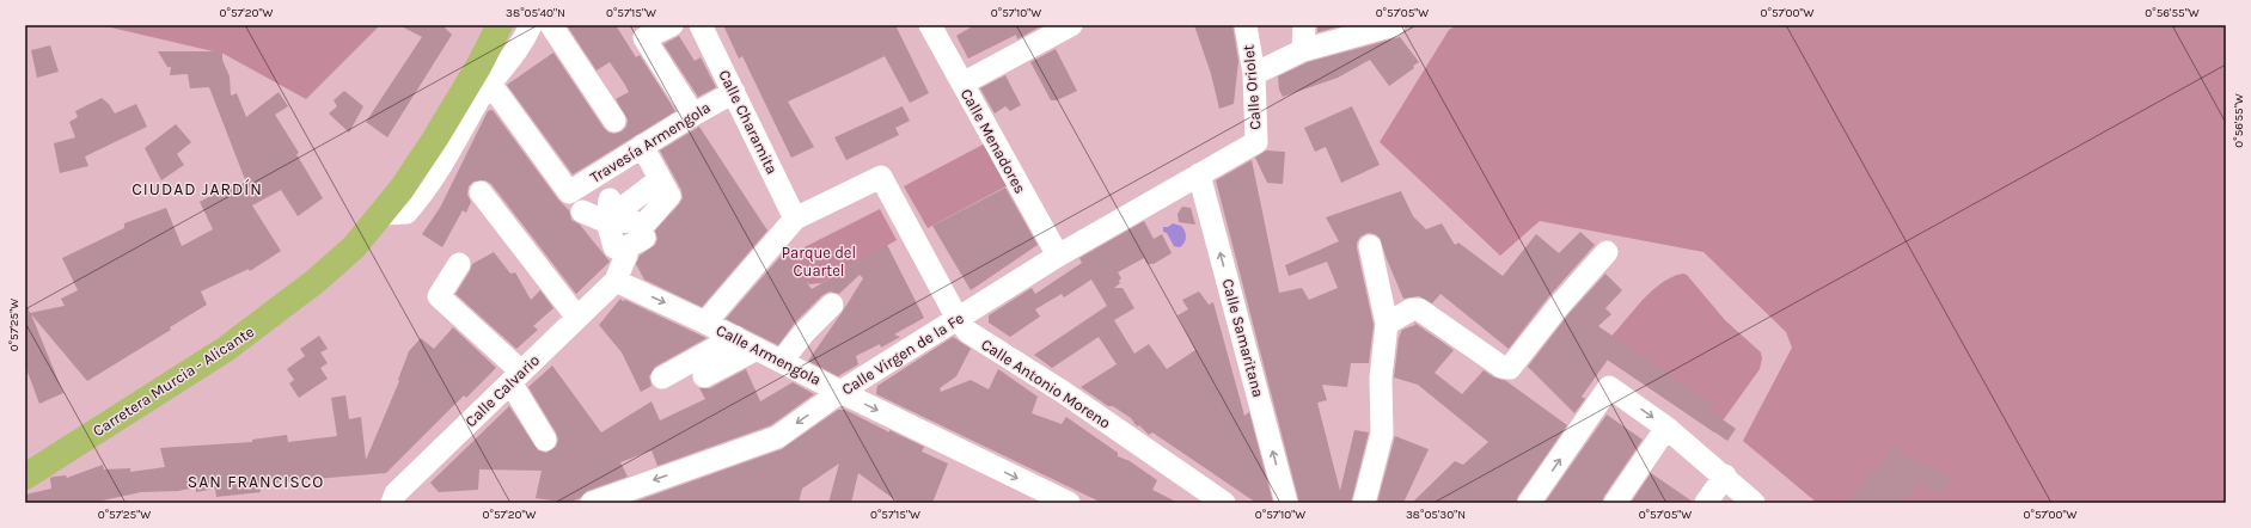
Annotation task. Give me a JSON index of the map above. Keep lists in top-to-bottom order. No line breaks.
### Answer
{"streets":{"highway":["Carretera Murcia - Alicante"],"street":["Calle Oriolet","Calle Charamita","Calle Menadores","Travesía Armengola","Calle Samaritana","Calle Virgen de la Fe","Calle Armengola","Calle Antonio Moreno","Calle Calvario"]},"crossings":[["Calle Oriolet","Calle Samaritana"],["Calle Oriolet","Calle Virgen de la Fe"],["Calle Charamita","Travesía Armengola"],["Calle Charamita","Calle Antonio Moreno"],["Calle Menadores","Calle Virgen de la Fe"],["Travesía Armengola","Carretera Murcia - Alicante"],["Calle Samaritana","Calle Virgen de la Fe"],["Calle Virgen de la Fe","Calle Armengola"],["Calle Virgen de la Fe","Calle Antonio Moreno"],["Calle Armengola","Calle Calvario"]],"one_way":["Calle Armengola"],"districts":["CIUDAD JARDÍN","SAN FRANCISCO"],"parks":["Parque del Cuartel"],"coordinates":["0°57'20\"W","38°05'40\"N","0°57'15\"W","0°57'10\"W","0°57'05\"W","0°57'00\"W","0°56'55\"W","0°57'25\"W","38°05'30\"N"]}
